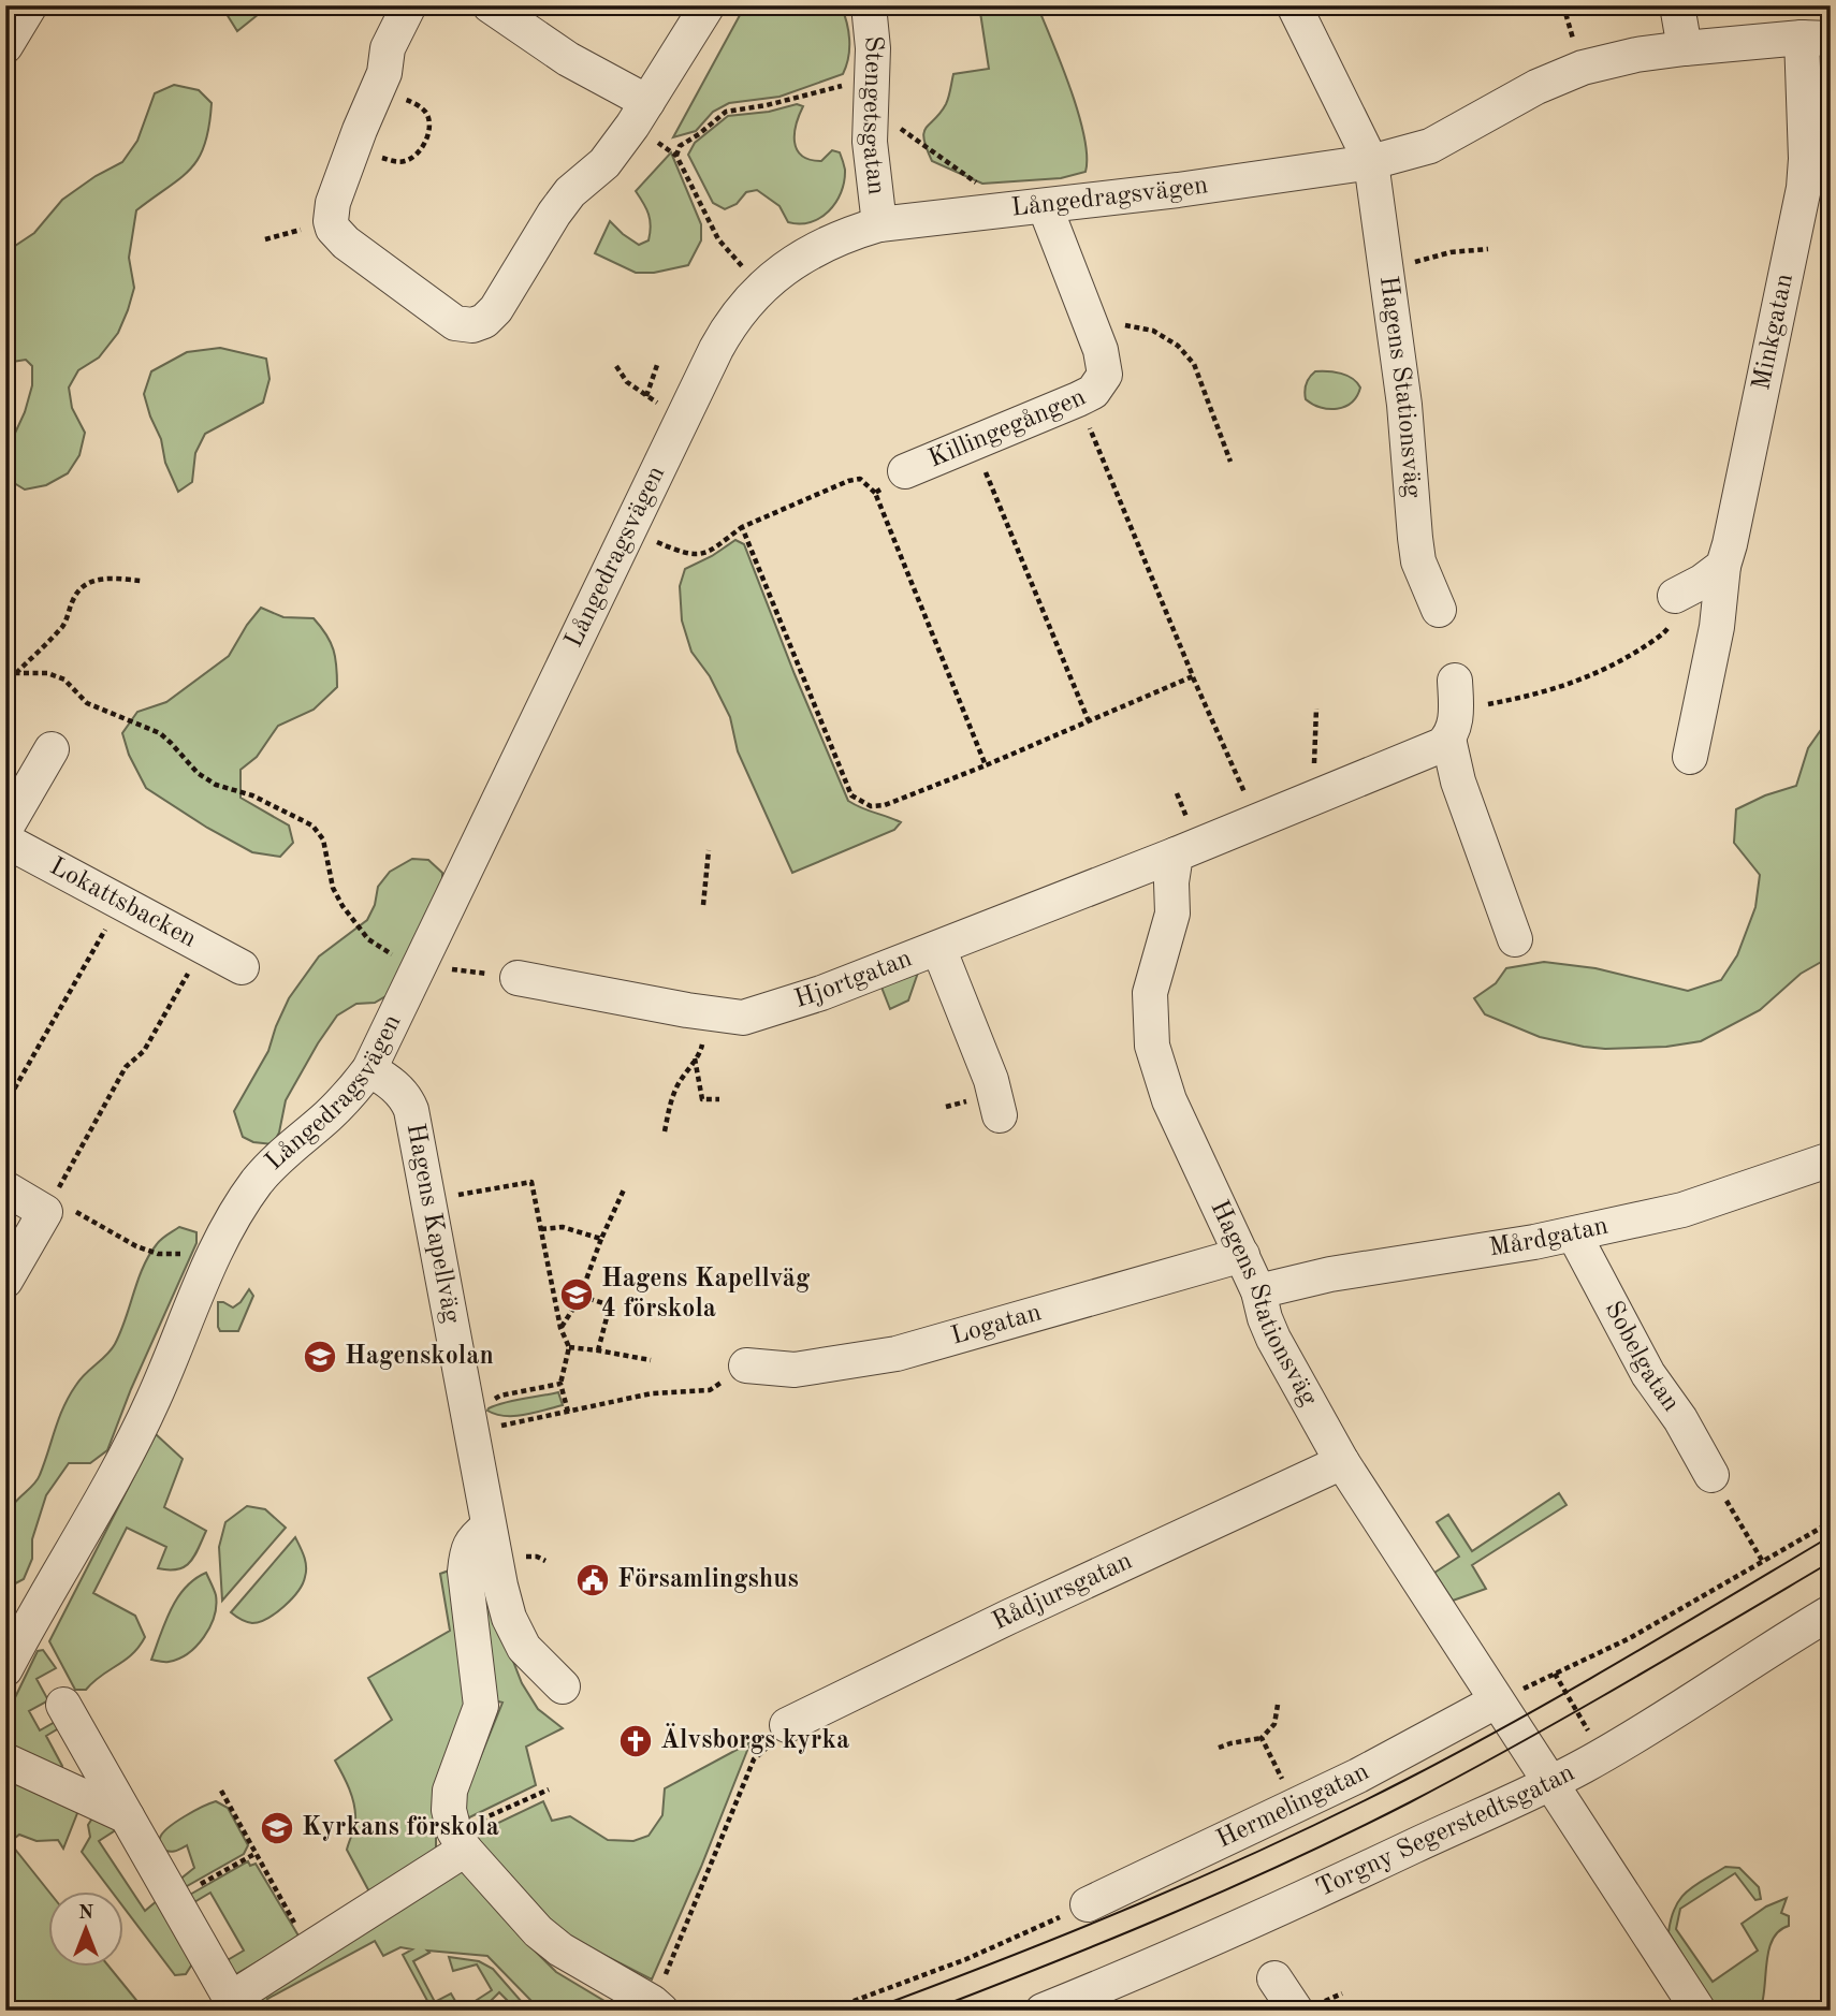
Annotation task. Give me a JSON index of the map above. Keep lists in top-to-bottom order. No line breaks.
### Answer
{"streets":{"street":["Stengetsgatan","Långedragsvägen","Minkgatan","Hagens Stationsväg","Killingegången","Lokattsbacken","Hjortgatan","Hagens Kapellväg","Mårdgatan","Logatan","Sobelgatan","Rådjursgatan","Hermelingatan","Torgny Segerstedtsgatan"]},"crossings":[["Stengetsgatan","Långedragsvägen"],["Långedragsvägen","Minkgatan"],["Långedragsvägen","Hagens Stationsväg"],["Långedragsvägen","Killingegången"],["Långedragsvägen","Hagens Kapellväg"],["Hagens Stationsväg","Hjortgatan"],["Hagens Stationsväg","Mårdgatan"],["Hagens Stationsväg","Logatan"],["Hagens Stationsväg","Rådjursgatan"],["Hagens Stationsväg","Hermelingatan"],["Hagens Stationsväg","Torgny Segerstedtsgatan"],["Mårdgatan","Sobelgatan"]],"places":{"school or university":["Hagens Kapellväg 4 förskola","Hagenskolan","Kyrkans förskola"],"public building":["Församlingshus"],"church":["Älvsborgs kyrka"]},"north":"top"}
